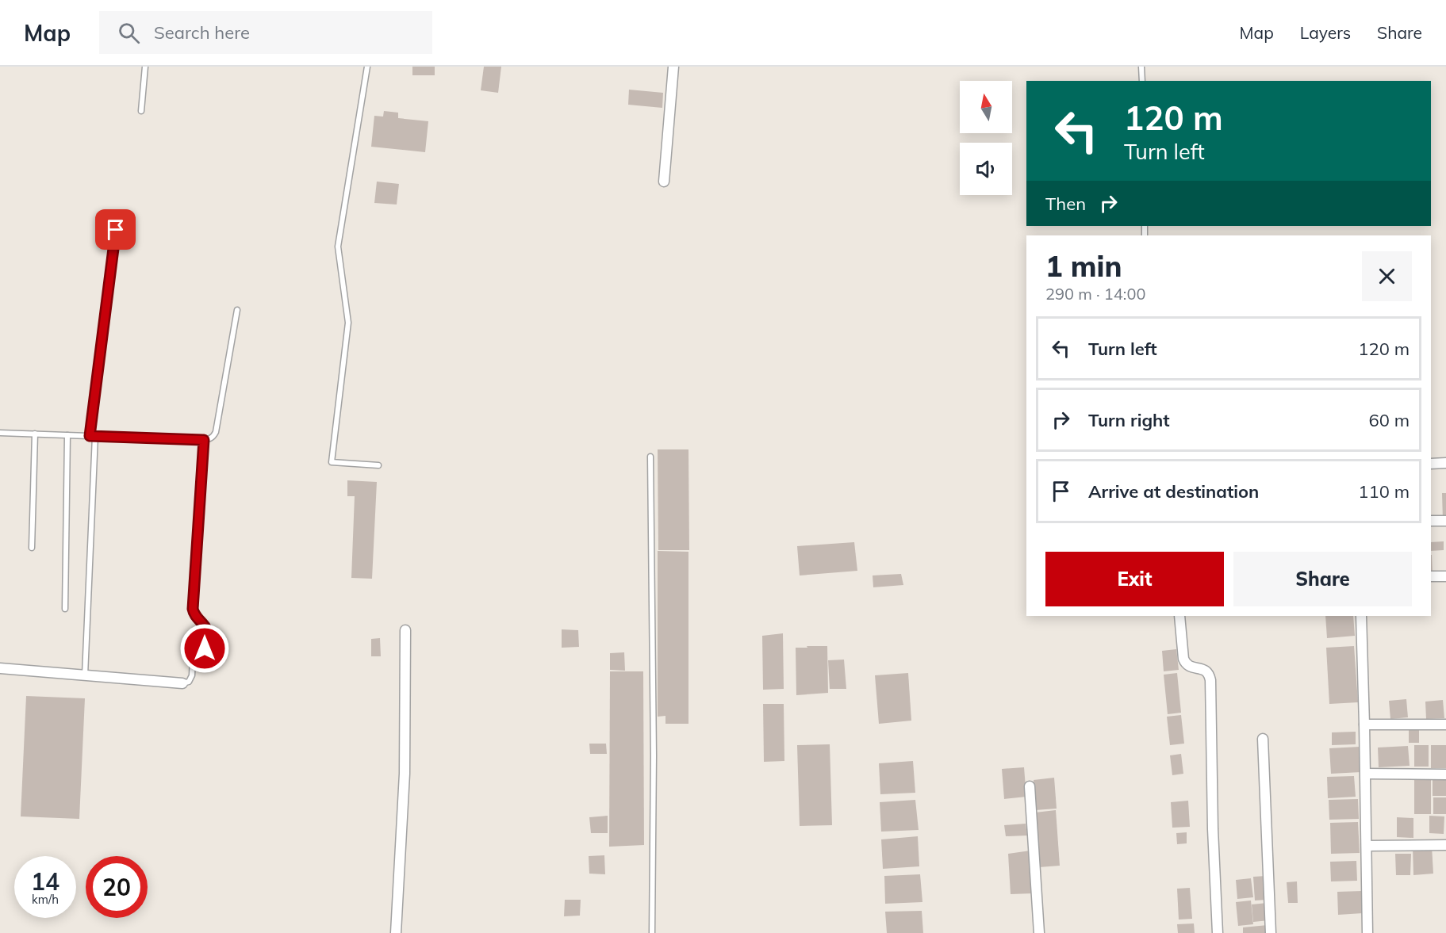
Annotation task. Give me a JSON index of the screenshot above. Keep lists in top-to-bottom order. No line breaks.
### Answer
{"north":"top","page":{"header":"Map","search":"Search here","nav":["Map","Layers","Share"],"turn":["120 m","Turn left"],"then":"Then","heading":["1 min","290 m · 14:00"],"list":[{"name":"Turn left","value":"120 m"},{"name":"Turn right","value":"60 m"},{"name":"Arrive at destination","value":"110 m"}],"buttons":["Exit","Share"],"speed":"14 km/h","limit":"20"}}
